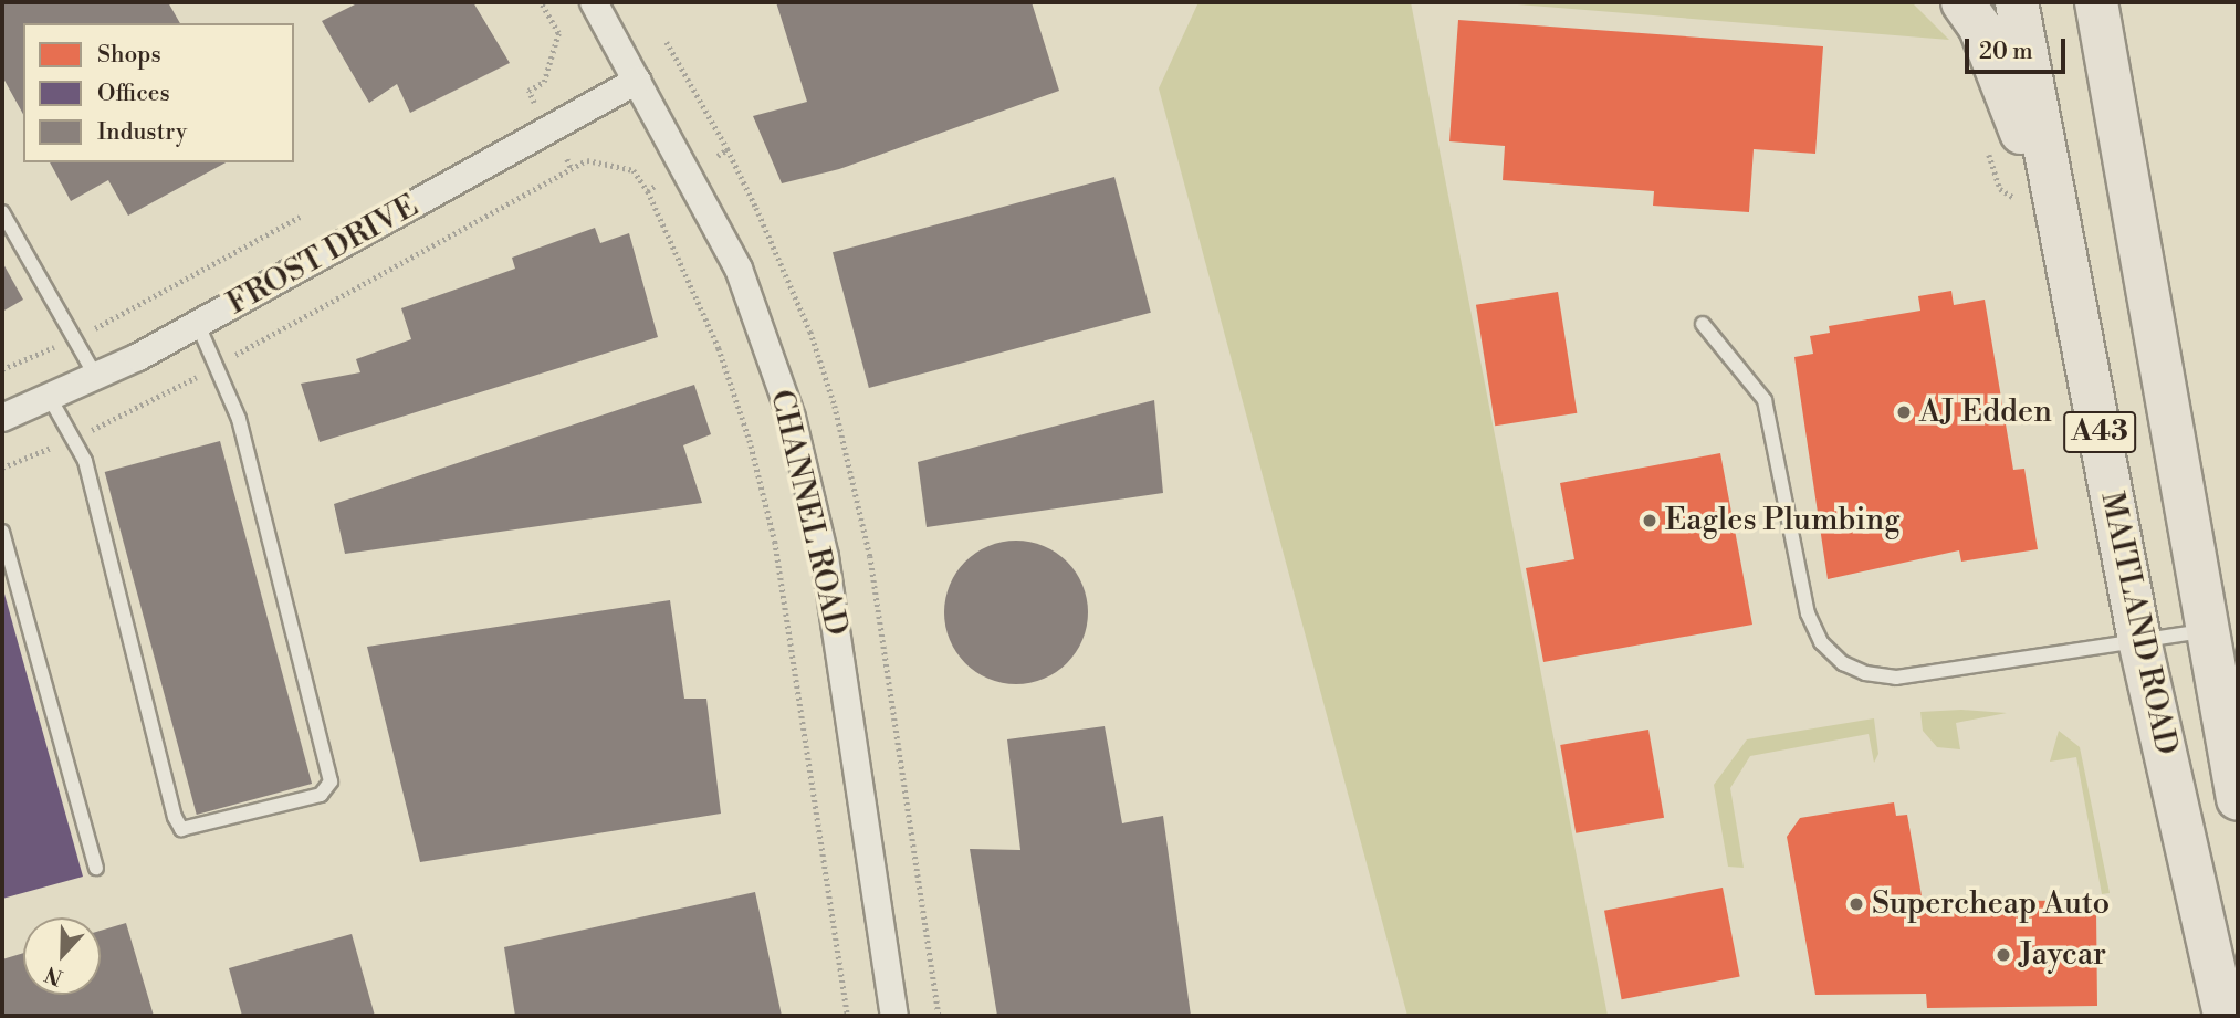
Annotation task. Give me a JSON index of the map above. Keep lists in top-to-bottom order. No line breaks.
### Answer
{"streets":{"highway":["A43","MAITLAND ROAD"],"street":["FROST DRIVE","CHANNEL ROAD"]},"crossings":[["FROST DRIVE","CHANNEL ROAD"],["A43","MAITLAND ROAD"]],"places":["AJ Edden","Eagles Plumbing","Supercheap Auto","Jaycar"],"legend":["Shops","Offices","Industry"],"scale_bar":"20 m","north":"bottom"}
